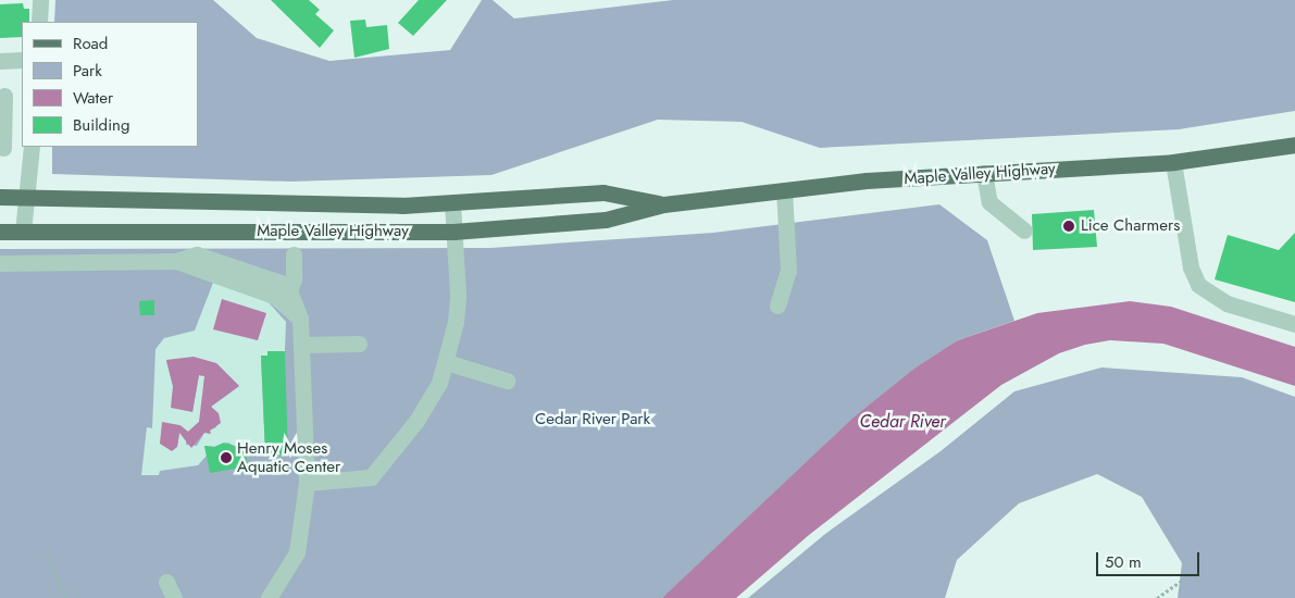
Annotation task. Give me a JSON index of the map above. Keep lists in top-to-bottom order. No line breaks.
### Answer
{"streets":{"main road":["Maple Valley Highway"]},"water":["Cedar River"],"parks":["Cedar River Park"],"places":["Lice Charmers","Henry Moses Aquatic Center"],"legend":["Road","Park","Water","Building"],"scale_bar":"50 m"}
